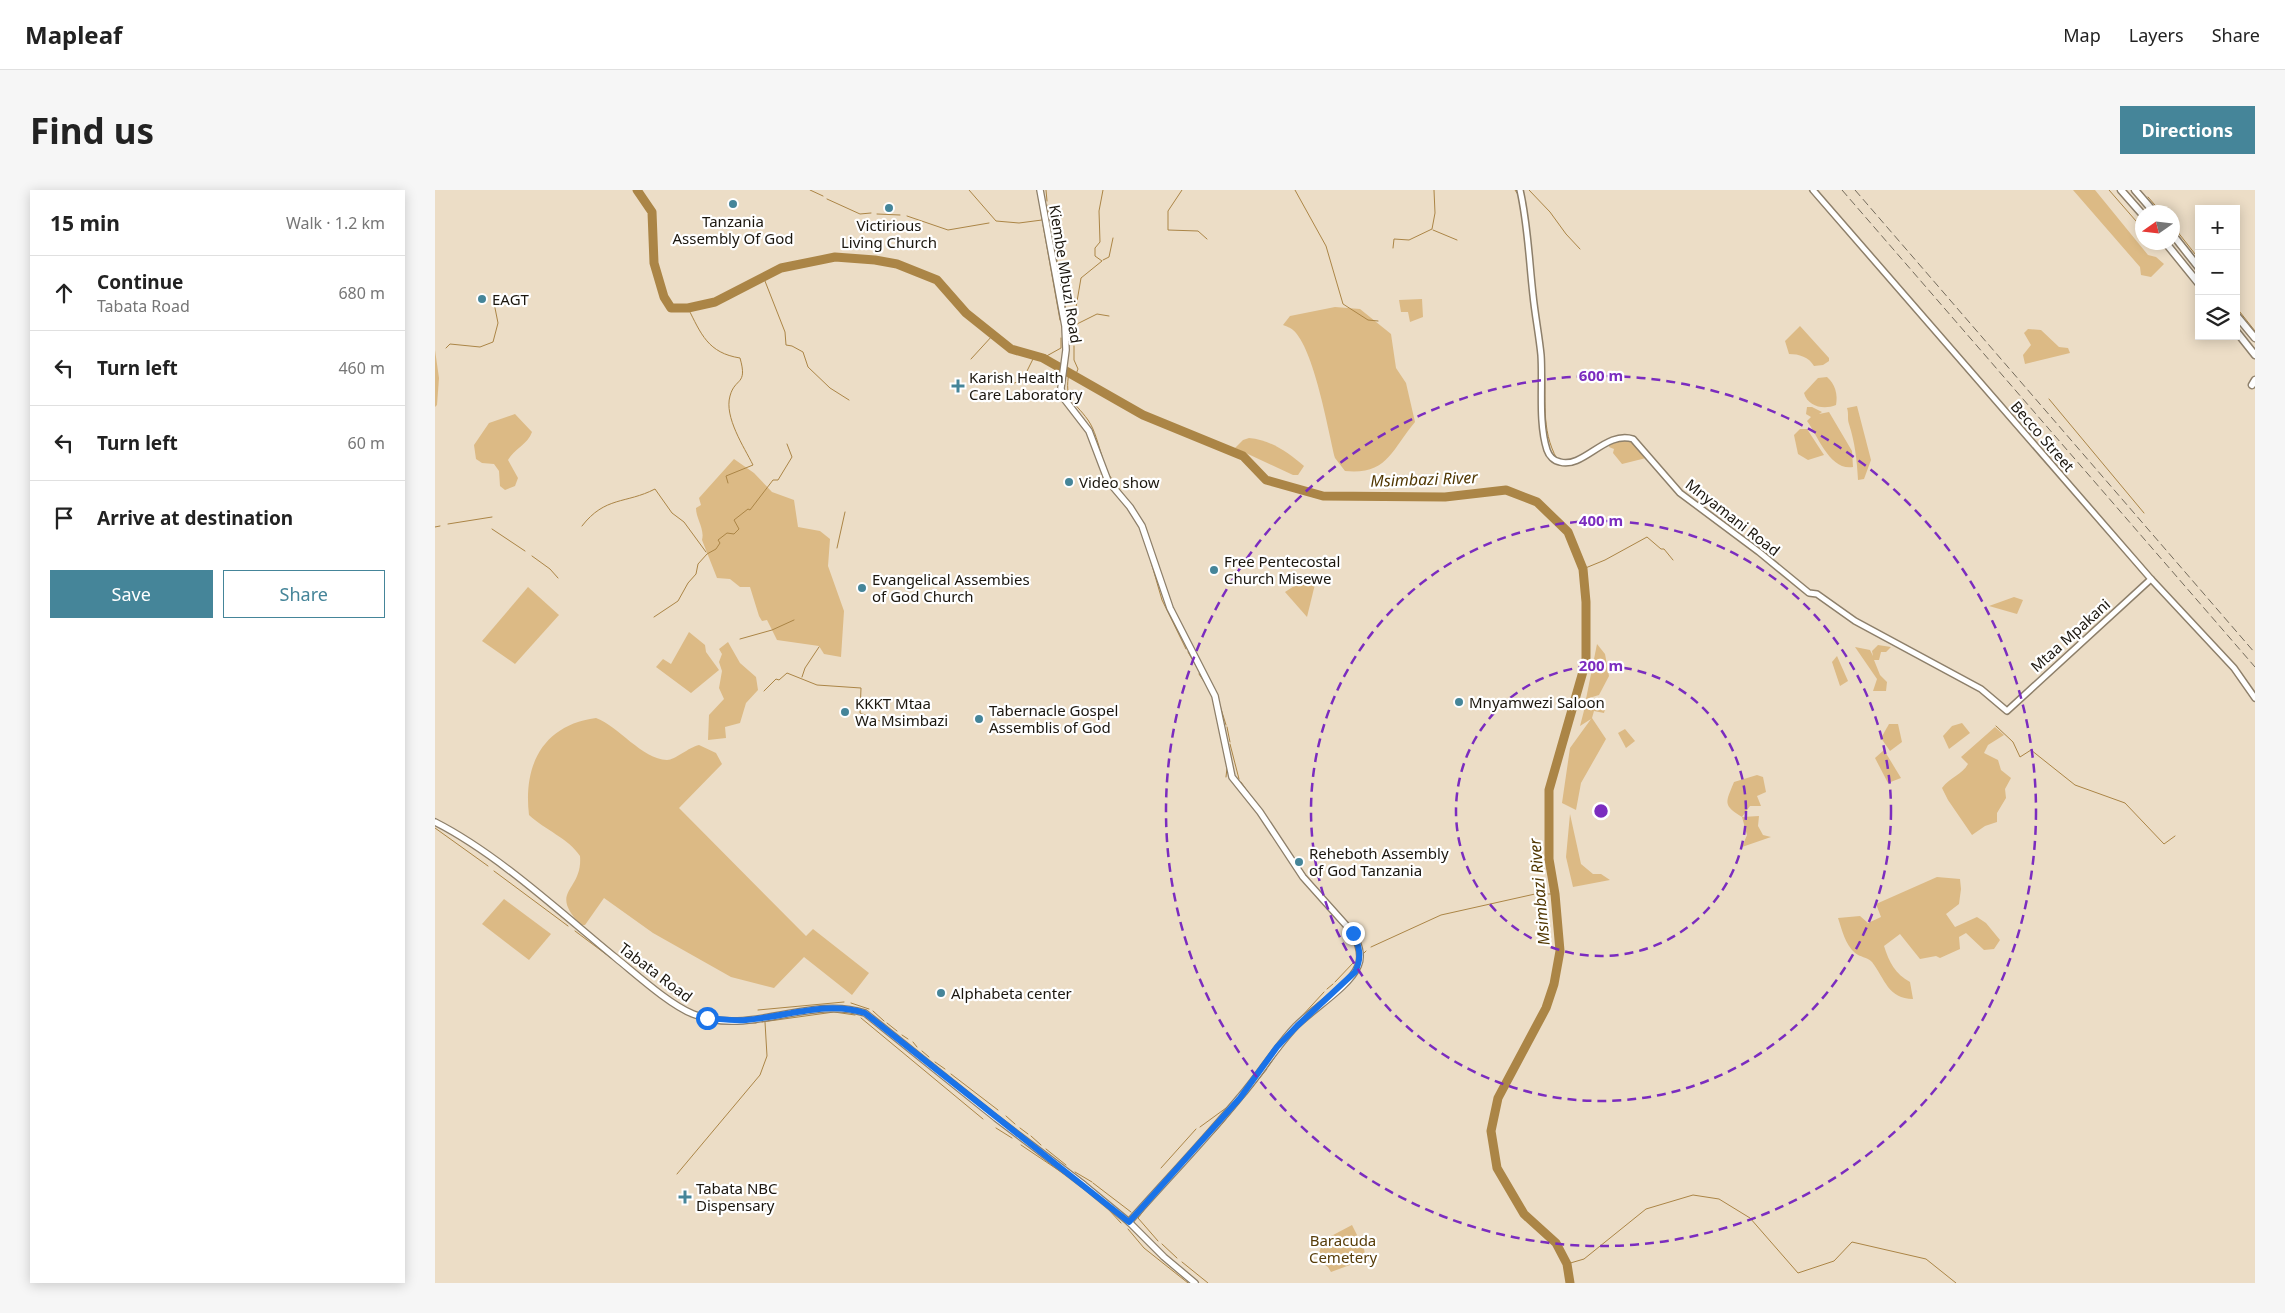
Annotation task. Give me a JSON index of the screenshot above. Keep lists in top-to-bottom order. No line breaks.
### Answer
{"streets":{"main road":["Kiembe Mbuzi Road","Tabata Road"],"street":["Becco Street","Mnyamani Road","Mtaa Mpakani"]},"crossings":[["Kiembe Mbuzi Road","Tabata Road"],["Becco Street","Mtaa Mpakani"],["Mnyamani Road","Mtaa Mpakani"]],"water":["Msimbazi River"],"parks":["Baracuda Cemetery"],"places":{"other":["Tanzania Assembly Of God","Victirious Living Church","EAGT","Video show","Free Pentecostal Church Misewe","Evangelical Assembies of God Church","Mnyamwezi Saloon","KKKT Mtaa Wa Msimbazi","Tabernacle Gospel Assemblis of God","Reheboth Assembly of God Tanzania","Alphabeta center"],"health":["Karish Health Care Laboratory","Tabata NBC Dispensary"]},"north":"left","page":{"header":"Mapleaf","nav":["Map","Layers","Share"],"buttons":["Directions",["Save","Share"]],"title":"Find us","heading":["15 min","Walk · 1.2 km"],"map_buttons":["+","−"],"list":[["Continue","Tabata Road","680 m"],["Turn left","460 m"],["Turn left","60 m"],"Arrive at destination"]},"rings":["600 m","400 m","200 m"]}
